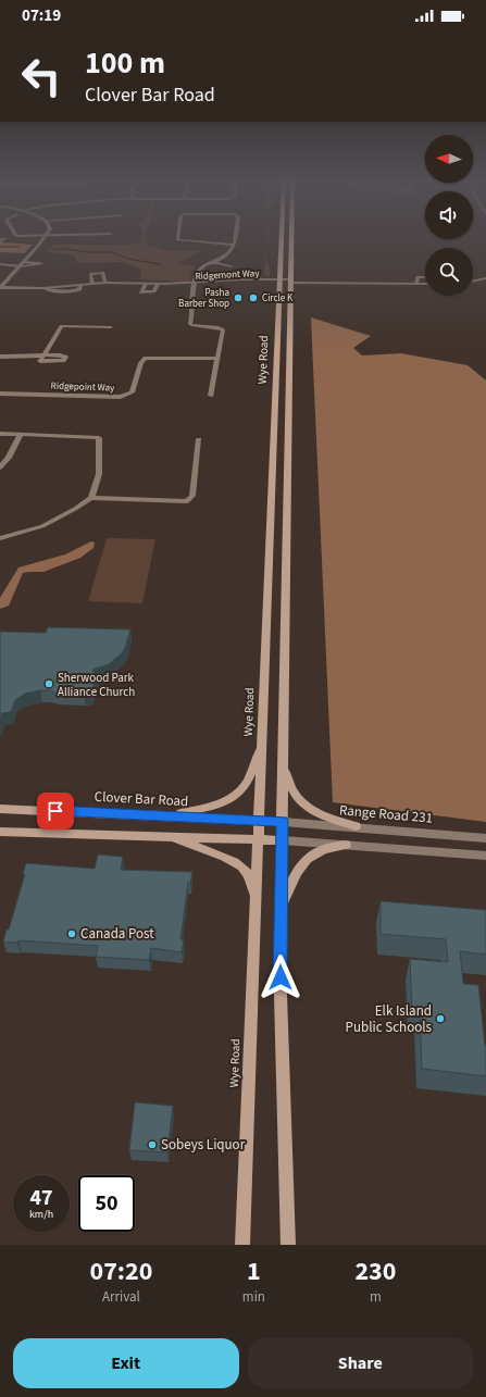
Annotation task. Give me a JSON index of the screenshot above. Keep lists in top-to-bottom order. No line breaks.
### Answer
{"streets":{"main road":["Wye Road","Clover Bar Road"],"street":["Ridgemont Way","Ridgepoint Way","Range Road 231"]},"crossings":[["Ridgemont Way","Wye Road"],["Wye Road","Clover Bar Road"],["Clover Bar Road","Range Road 231"]],"places":["Pasha Barber Shop","Circle K","Sherwood Park Alliance Church","Canada Post","Elk Island Public Schools","Sobeys Liquor"],"north":"left","page":{"status":"07:19","turn":["100 m","Clover Bar Road"],"speed":"47 km/h","limit":"50","eta":["07:20","Arrival","1","min","230","m"],"buttons":["Exit","Share"]}}
